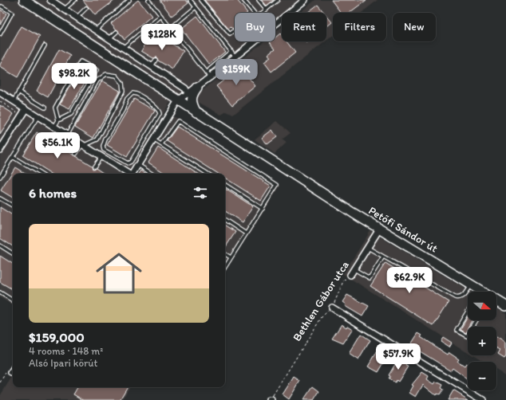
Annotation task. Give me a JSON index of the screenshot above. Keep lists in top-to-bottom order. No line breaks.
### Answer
{"streets":{"main road":["Petőfi Sándor út"],"street":["Bethlen Gábor utca"]},"crossings":[["Petőfi Sándor út","Bethlen Gábor utca"]],"north":"right","page":{"chip":["Buy","Rent","Filters","New"],"price":["$128K","$159K","$98.2K","$56.1K","$62.9K","$57.9K"],"heading":"6 homes","list":[{"name":"$159,000","note":"4 rooms · 148 m² · Alsó Ipari körút"}],"map_buttons":["+","−"]}}
